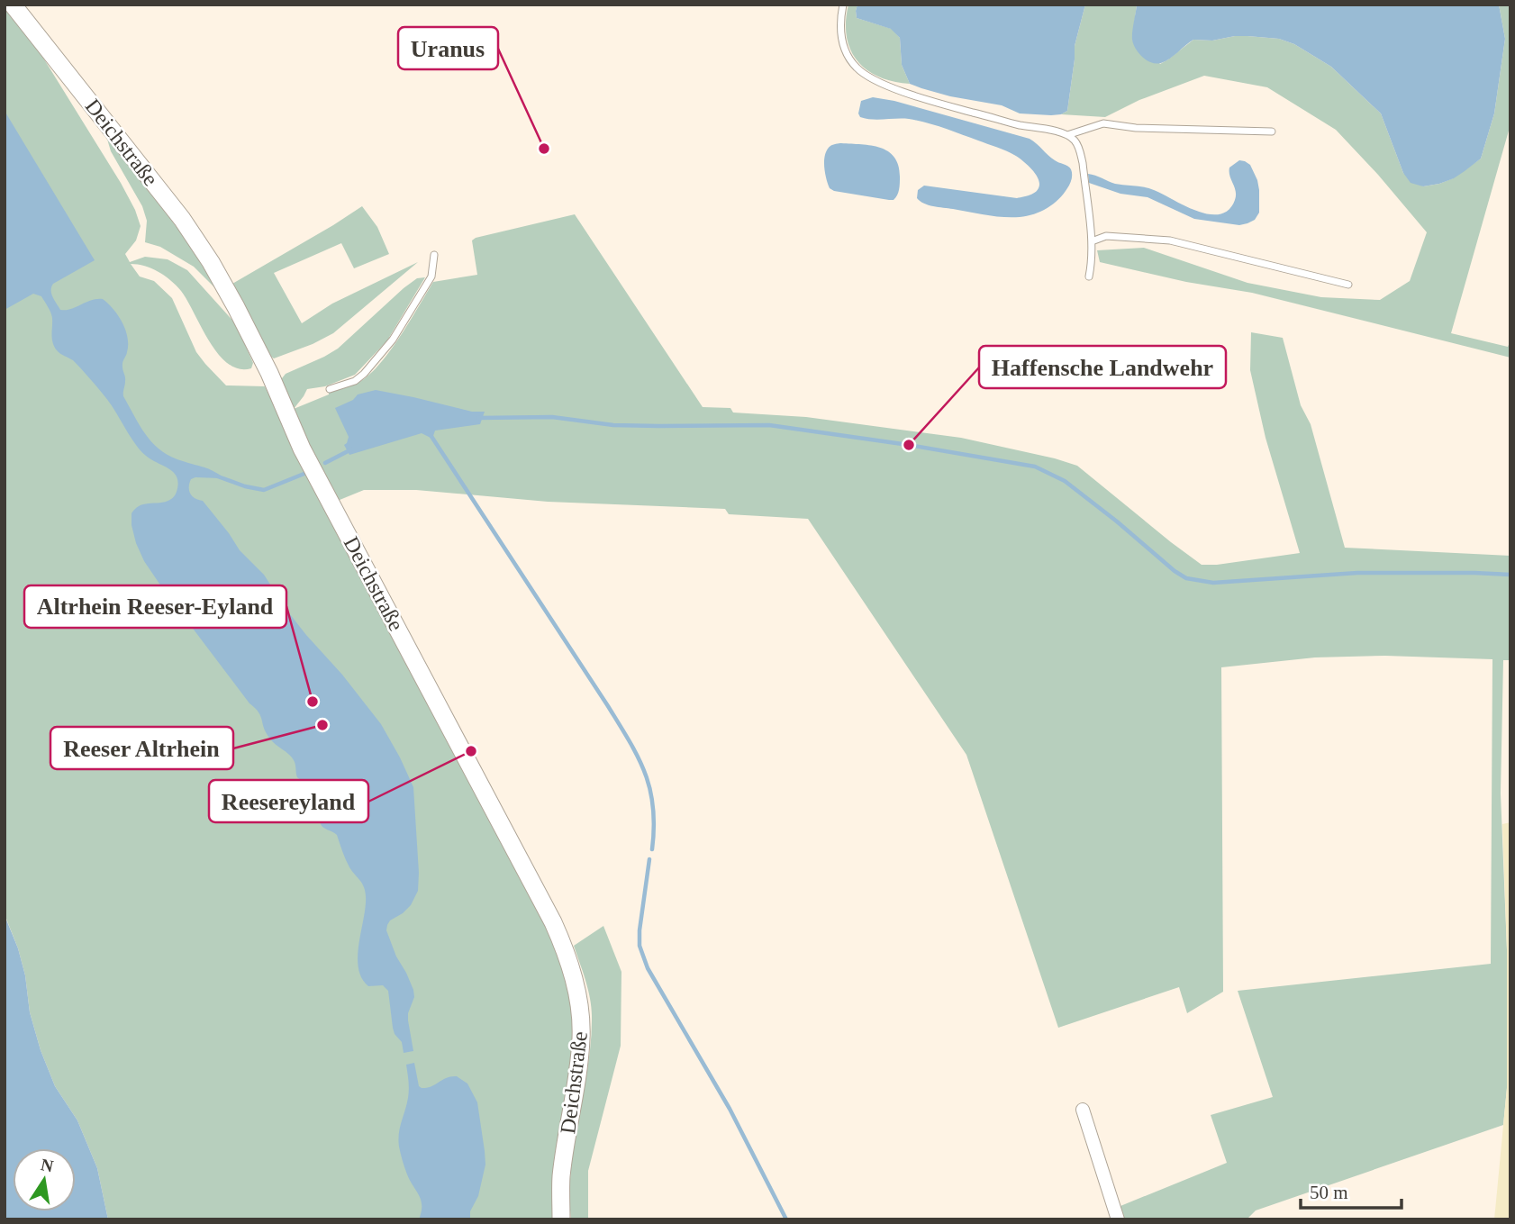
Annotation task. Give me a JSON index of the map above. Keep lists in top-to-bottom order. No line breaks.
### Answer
{"streets":{"street":["Deichstraße"]},"places":["Uranus","Haffensche Landwehr","Altrhein Reeser-Eyland","Reeser Altrhein","Reesereyland"],"scale_bar":"50 m","north":"top"}
